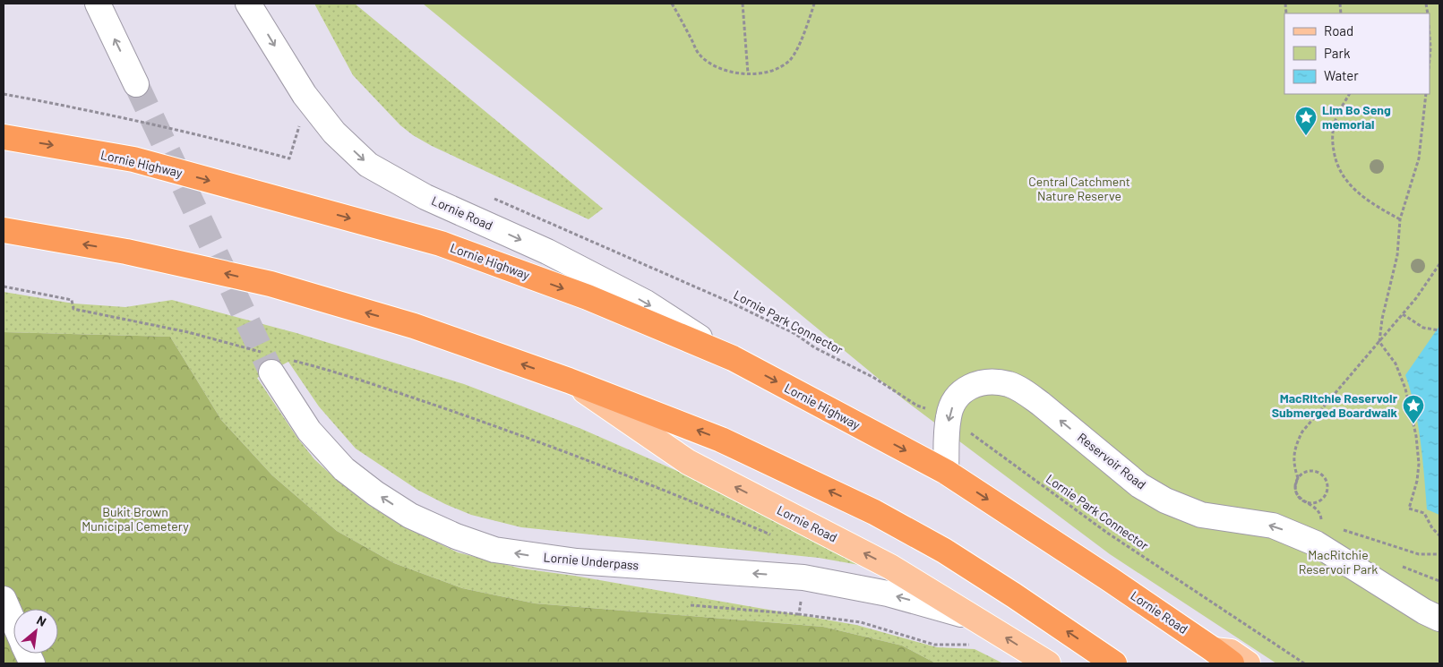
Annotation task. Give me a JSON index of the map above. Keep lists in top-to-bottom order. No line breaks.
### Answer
{"streets":{"highway":["Lornie Highway","Lornie Road"],"street":["Reservoir Road","Lornie Underpass"],"path":["Lornie Park Connector"]},"crossings":[["Lornie Highway","Lornie Road"],["Lornie Highway","Reservoir Road"],["Lornie Road","Reservoir Road"],["Lornie Road","Lornie Underpass"],["Lornie Park Connector","Reservoir Road"]],"one_way":["Reservoir Road","Lornie Underpass"],"parks":["Central Catchment Nature Reserve","Bukit Brown Municipal Cemetery","MacRitchie Reservoir Park"],"places":{"place":["Lim Bo Seng memorial","MacRitchie Reservoir Submerged Boardwalk"]},"legend":["Road","Park","Water"],"north":"top right"}
